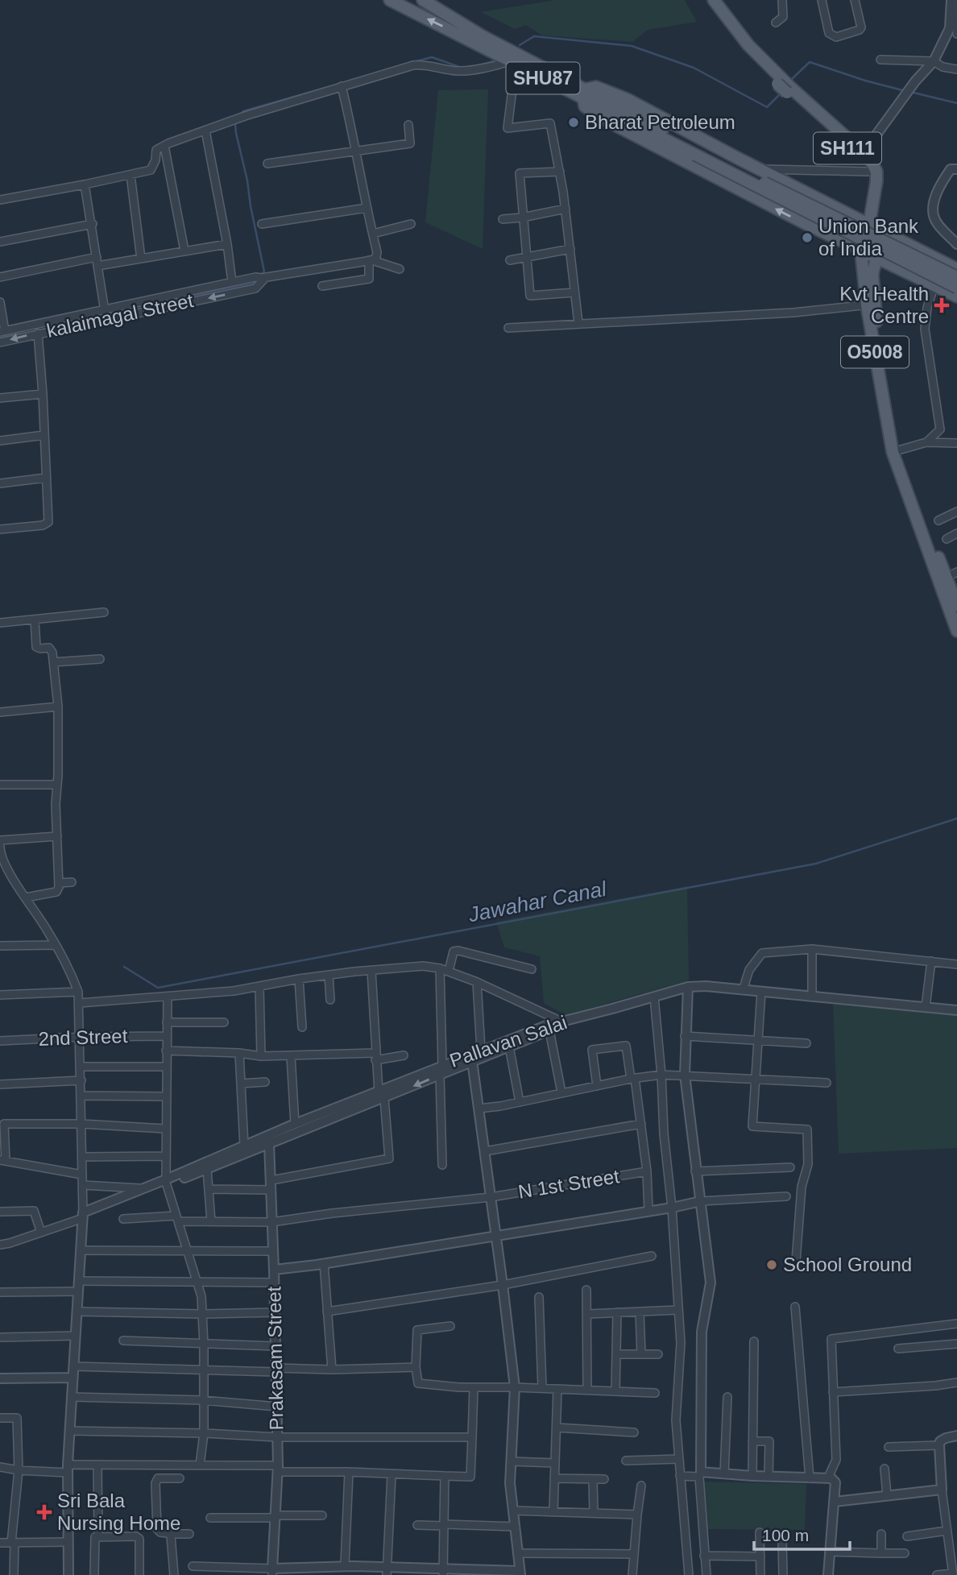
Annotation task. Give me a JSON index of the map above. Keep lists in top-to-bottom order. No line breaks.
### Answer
{"streets":{"main road":["SHU87","SH111","O5008"],"street":["kalaimagal Street","2nd Street","Pallavan Salai","N 1st Street","Prakasam Street"]},"crossings":[["N 1st Street","Prakasam Street"]],"water":["Jawahar Canal"],"places":{"other":["Bharat Petroleum","Union Bank of India","School Ground"],"health":["Kvt Health Centre","Sri Bala Nursing Home"]},"scale_bar":"100 m"}
